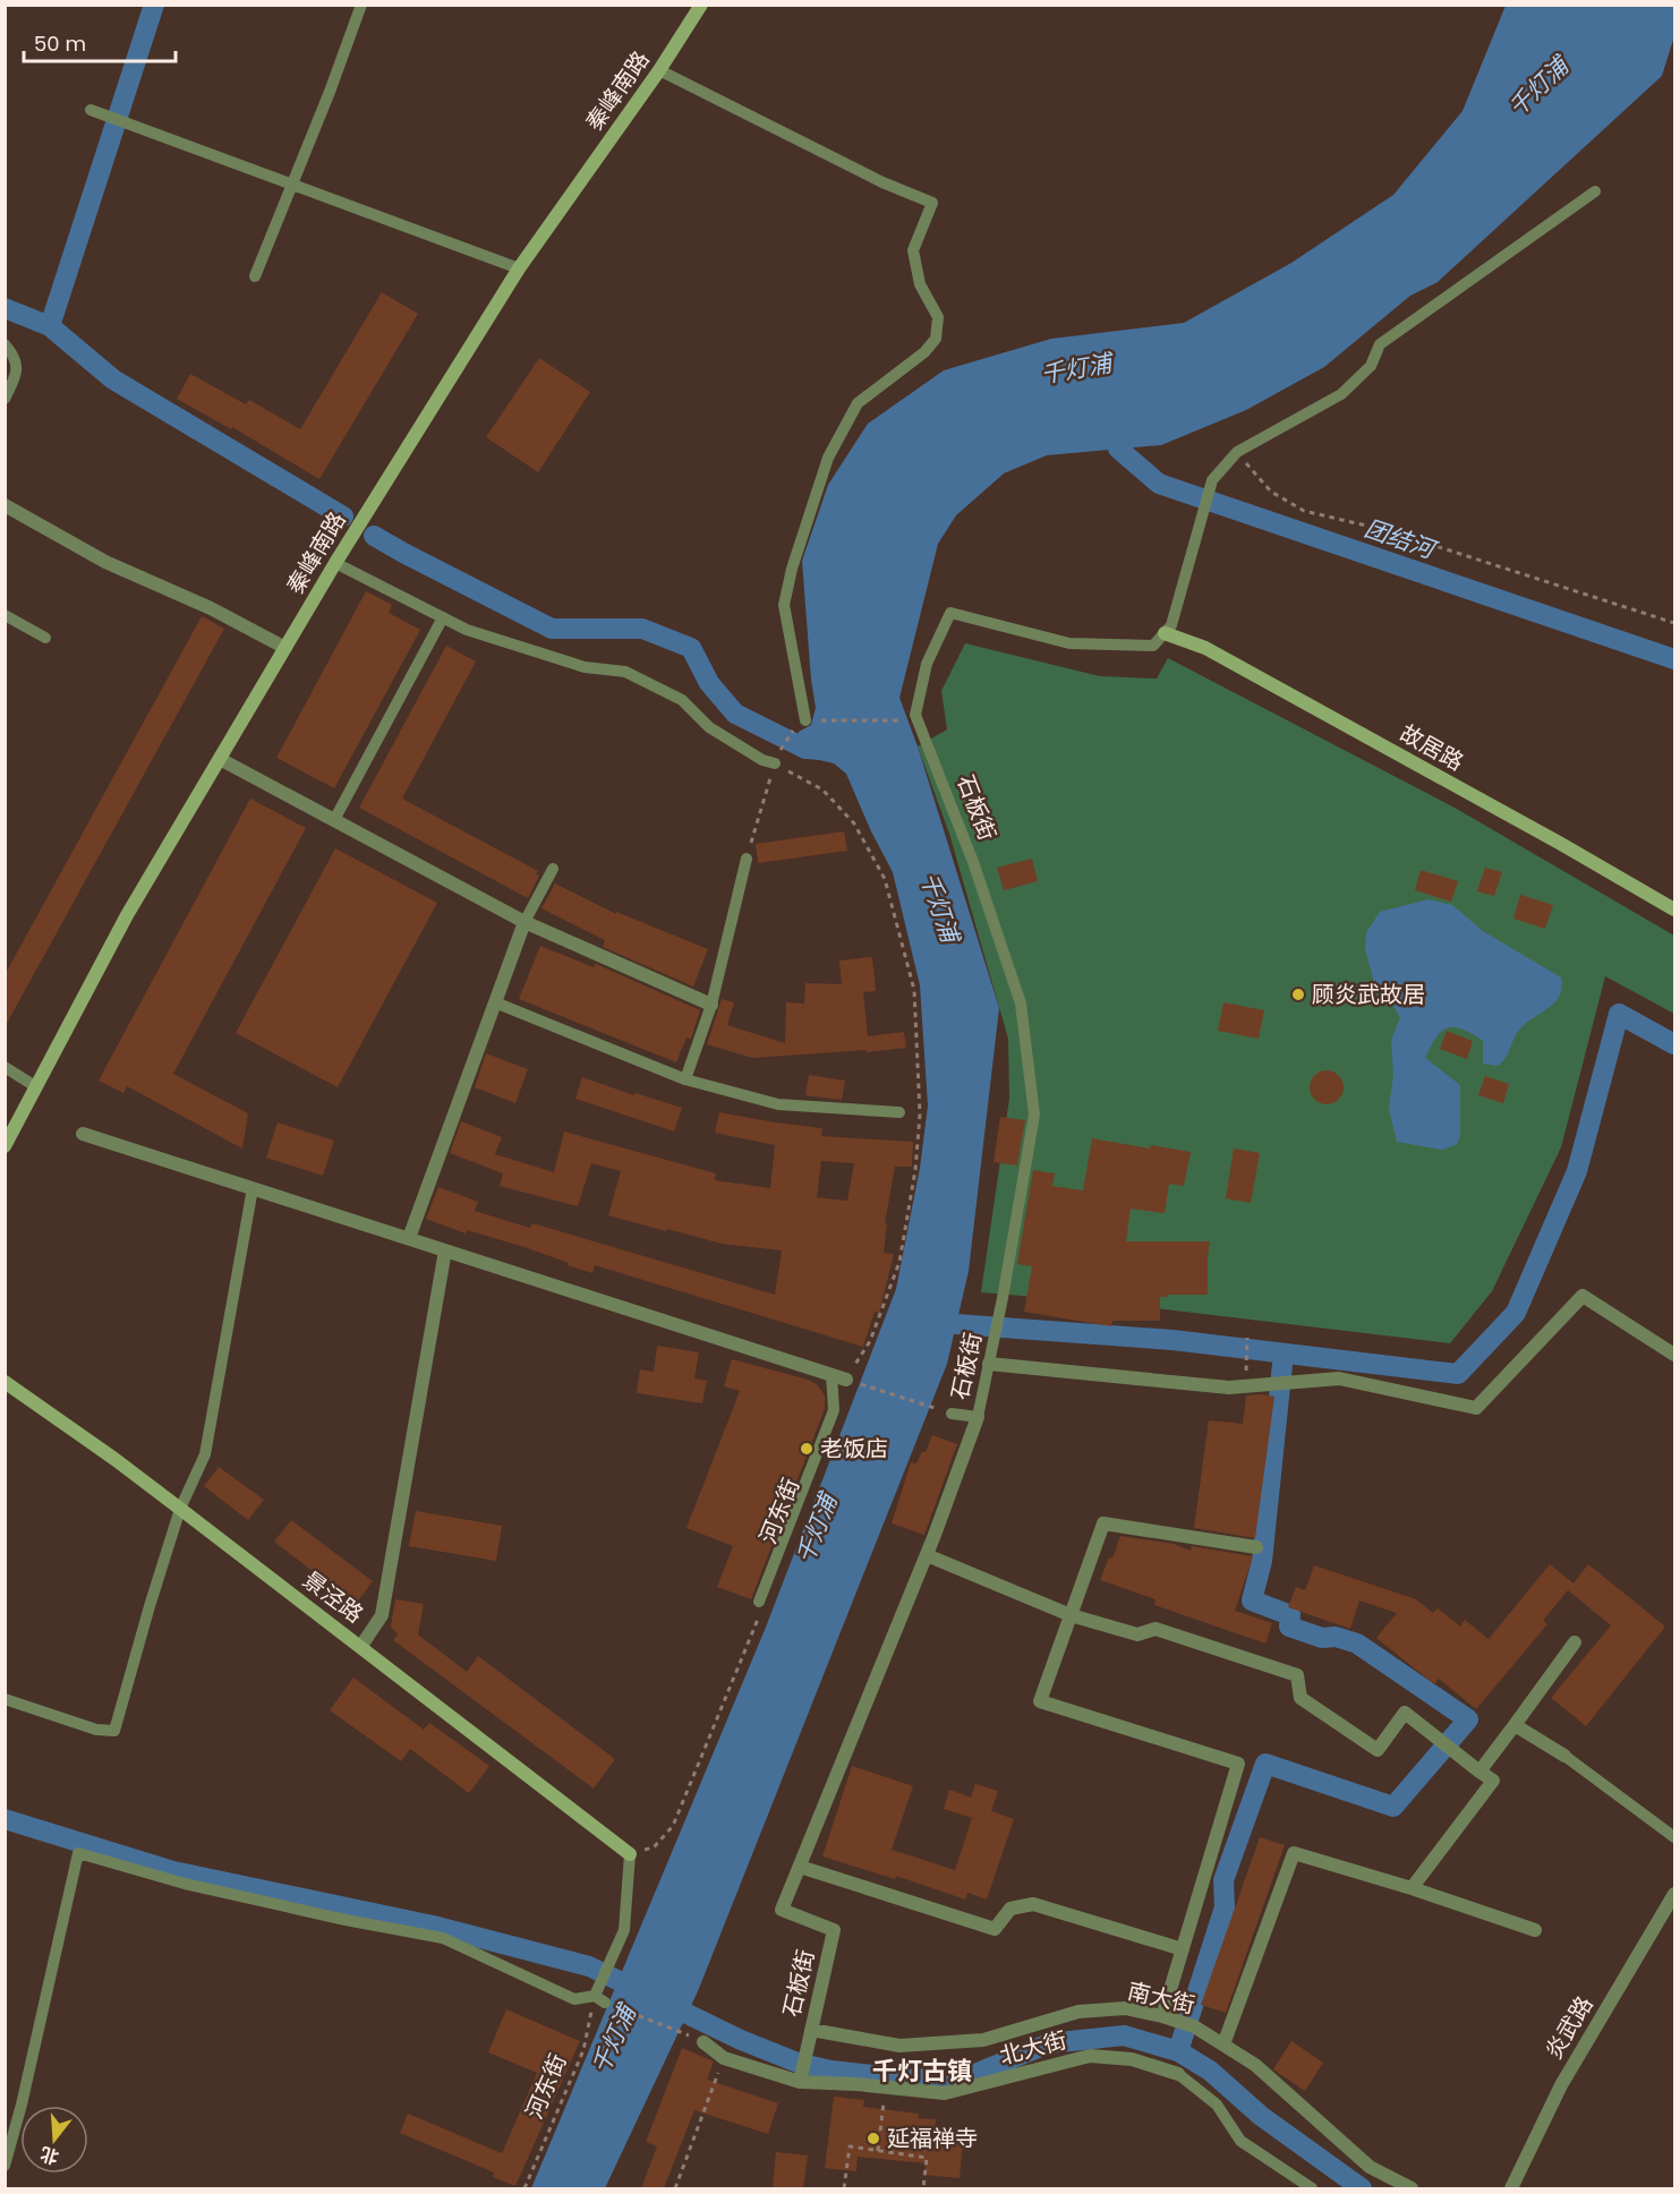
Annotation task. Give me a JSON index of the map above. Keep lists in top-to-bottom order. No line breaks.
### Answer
{"streets":{"street":["秦峰南路","故居路","石板街","景泾路","南大街","炎武路","北大街"],"lane":["河东街"]},"crossings":[["石板街","南大街"],["石板街","北大街"]],"districts":["千灯古镇"],"water":["千灯浦","团结河"],"places":["顾炎武故居","老饭店","延福禅寺"],"scale_bar":"50 m","north":"bottom"}
